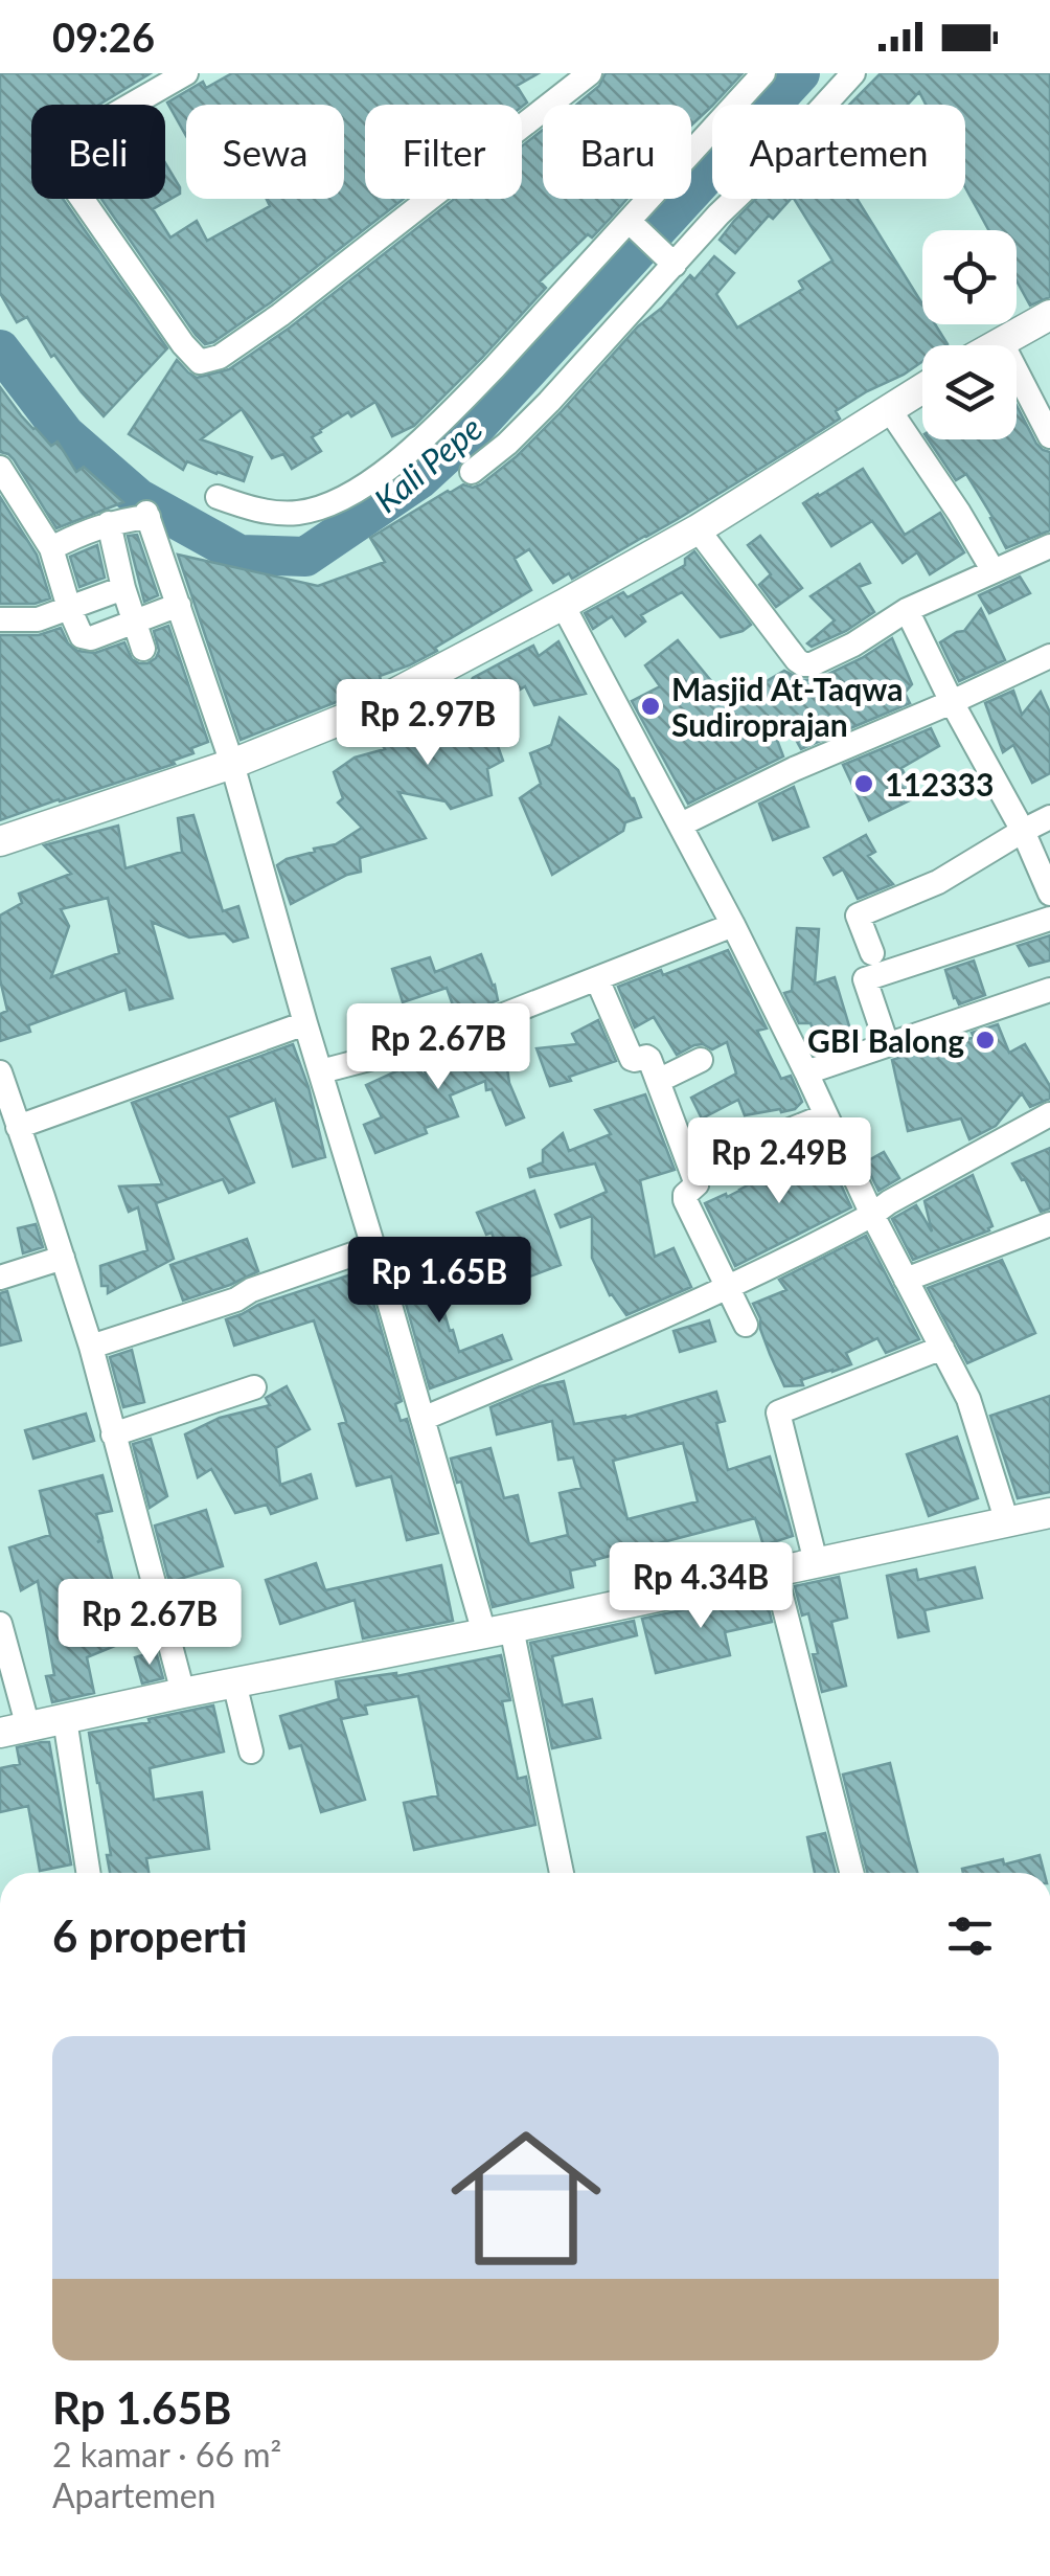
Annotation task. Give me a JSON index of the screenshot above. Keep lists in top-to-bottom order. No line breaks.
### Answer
{"water":["Kali Pepe"],"places":["Masjid At-Taqwa Sudiroprajan","112333","GBI Balong"],"page":{"status":"09:26","chip":["Beli","Sewa","Filter","Baru","Apartemen"],"price":["Rp 2.97B","Rp 2.67B","Rp 2.49B","Rp 1.65B","Rp 4.34B","Rp 2.67B"],"heading":"6 properti","list":[{"name":"Rp 1.65B","note":"2 kamar · 66 m² · Apartemen"}]}}
